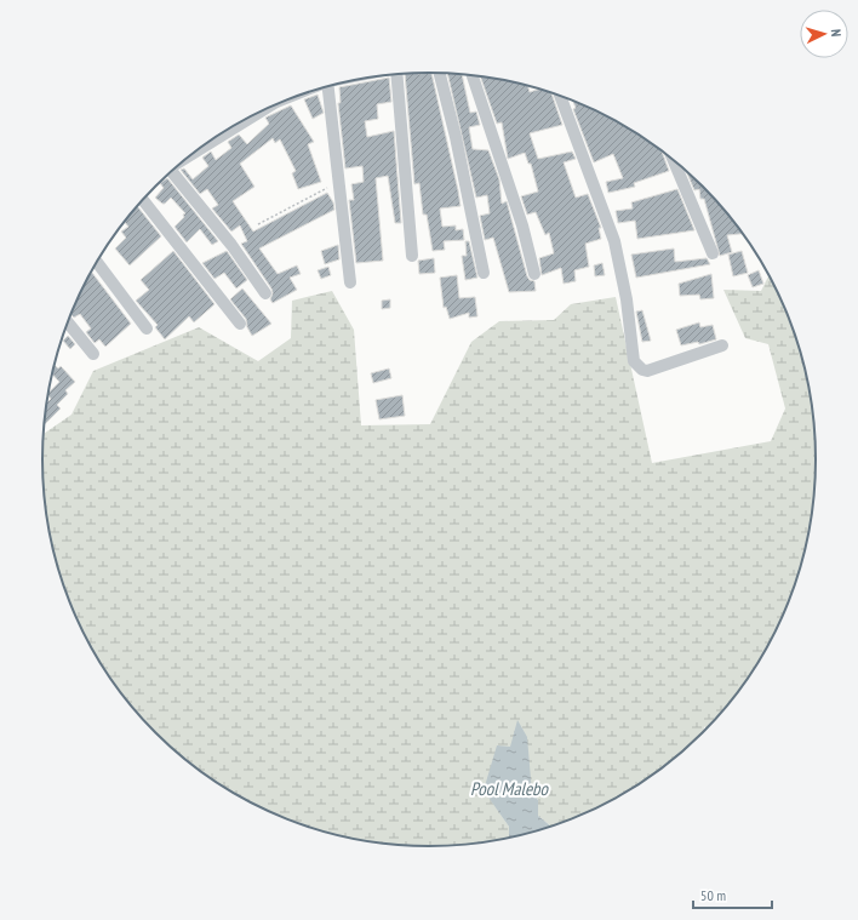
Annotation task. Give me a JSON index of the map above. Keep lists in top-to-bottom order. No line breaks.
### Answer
{"water":["Pool Malebo"],"scale_bar":"50 m","north":"right"}
